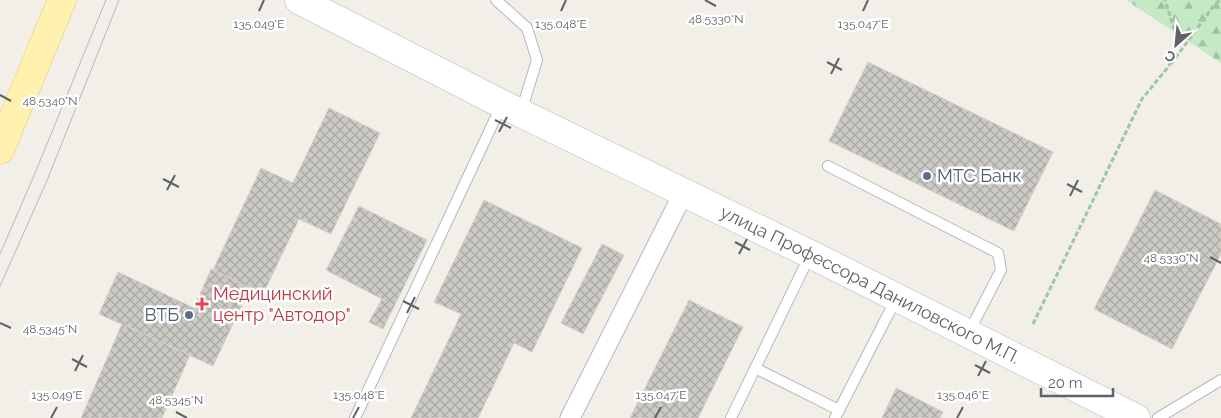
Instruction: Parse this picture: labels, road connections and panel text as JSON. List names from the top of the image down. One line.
{"streets":{"main road":["улица Профессора Даниловского М.П."]},"places":{"other":["МТС Банк","ВТБ"],"health":["Медицинский центр \"Автодор\""]},"scale_bar":"20 m","north":"bottom left","coordinates":["48.5330°N","135.049°E","135.048°E","135.047°E","48.5340°N","48.5345°N","135.046°E"]}
